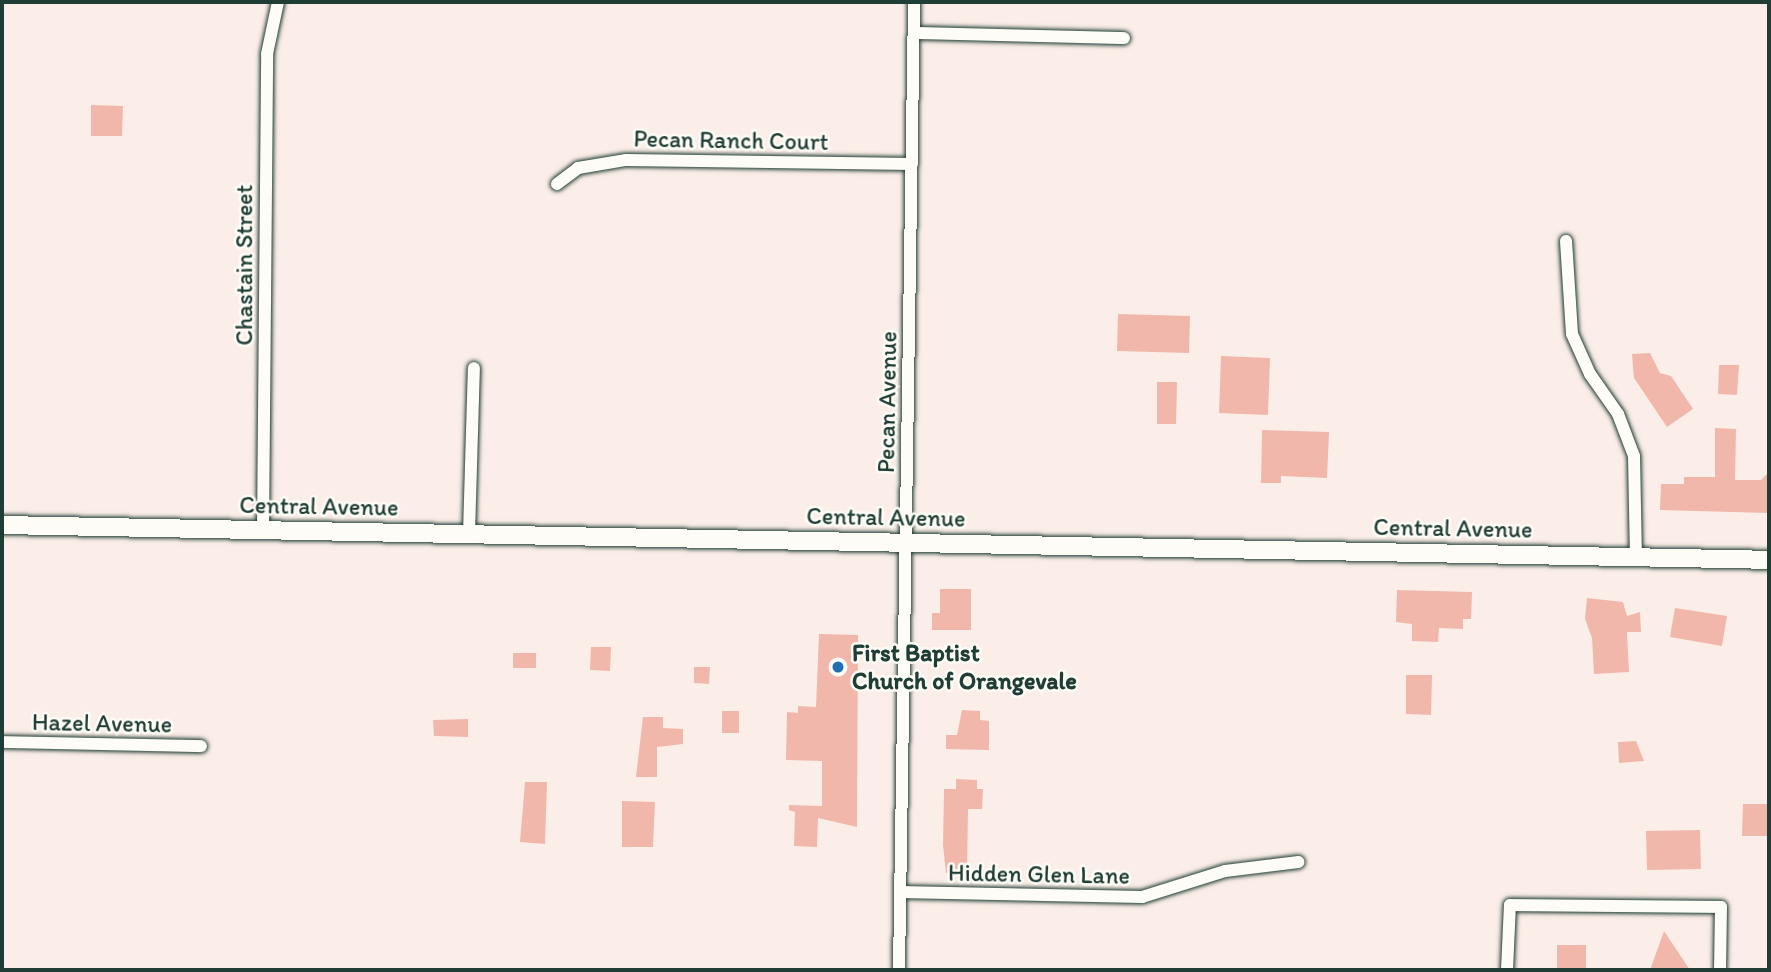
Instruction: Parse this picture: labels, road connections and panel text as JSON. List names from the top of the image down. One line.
{"streets":{"street":["Pecan Ranch Court","Chastain Street","Pecan Avenue","Central Avenue","Hazel Avenue","Hidden Glen Lane"]},"crossings":[["Pecan Ranch Court","Pecan Avenue"],["Chastain Street","Central Avenue"],["Pecan Avenue","Central Avenue"],["Pecan Avenue","Hidden Glen Lane"]],"places":["First Baptist Church of Orangevale"]}
